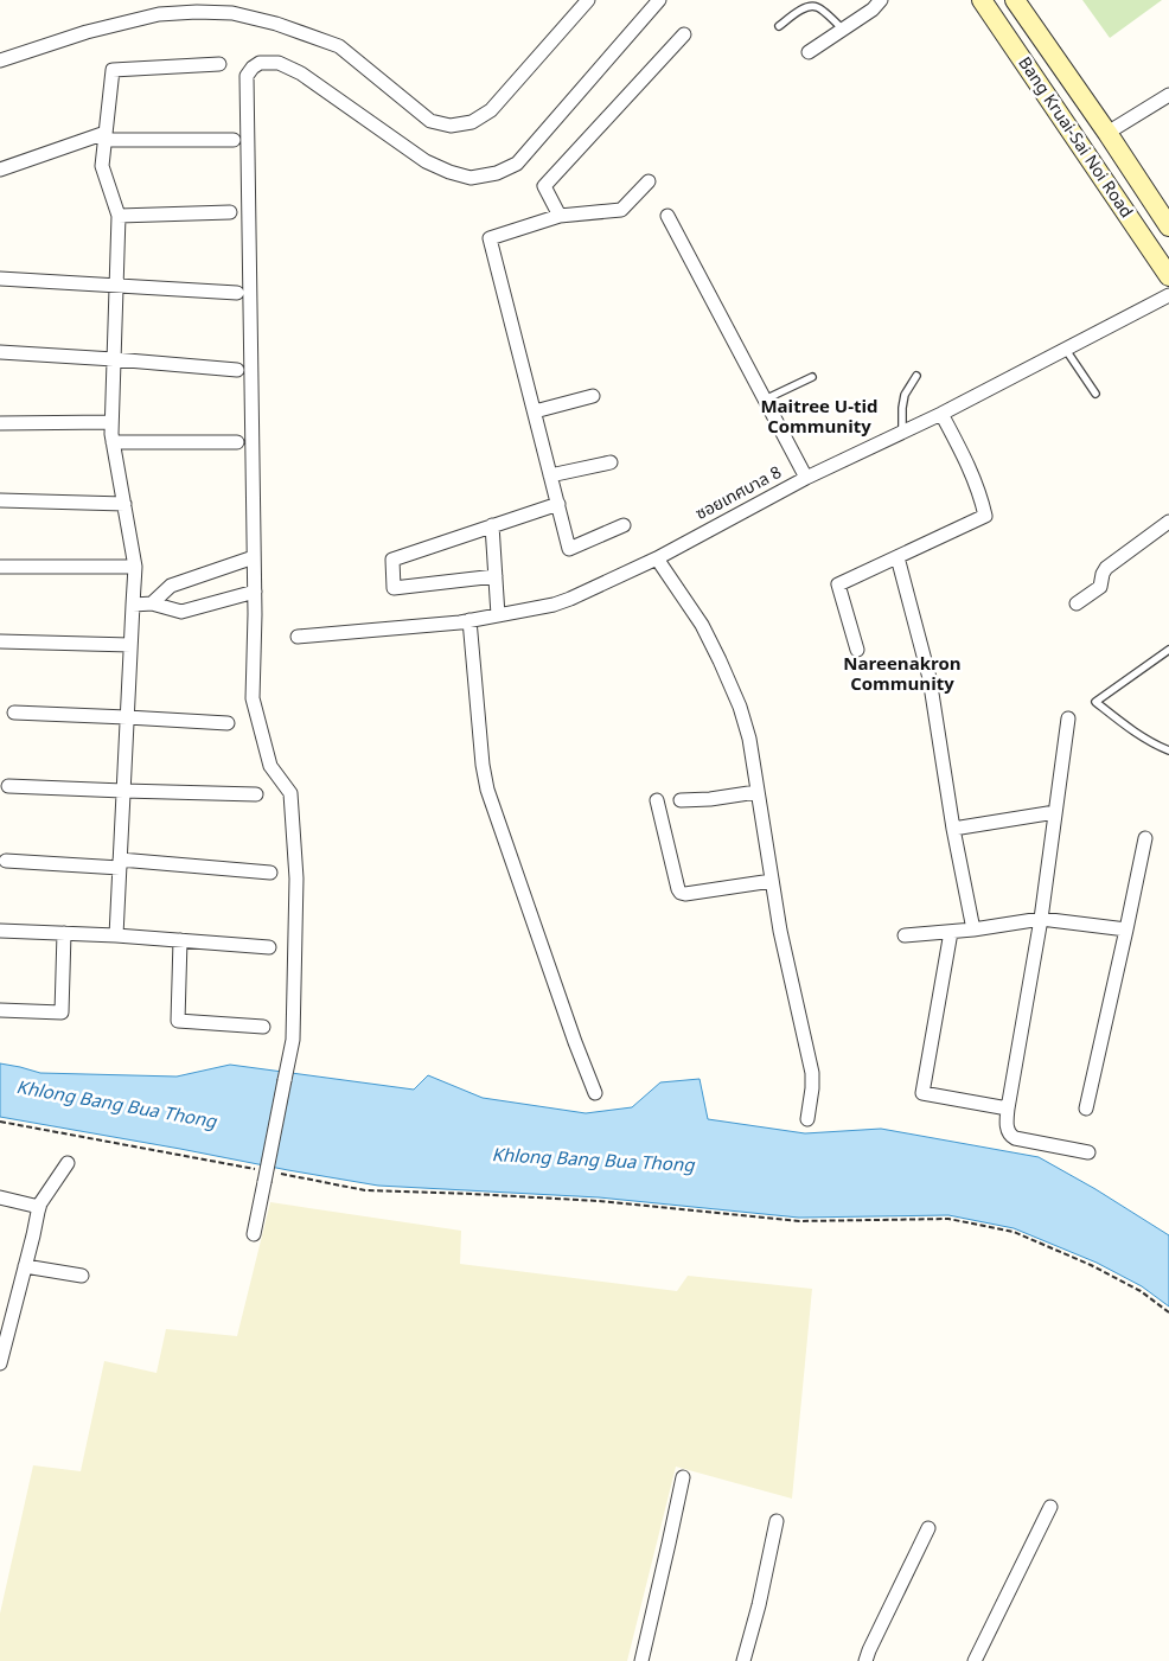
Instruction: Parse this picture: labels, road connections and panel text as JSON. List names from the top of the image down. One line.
{"streets":{"main road":["Bang Kruai-Sai Noi Road"],"street":["ซอยเทศบาล 8"]},"districts":["Maitree U-tid Community","Nareenakron Community"],"water":["Khlong Bang Bua Thong"]}
